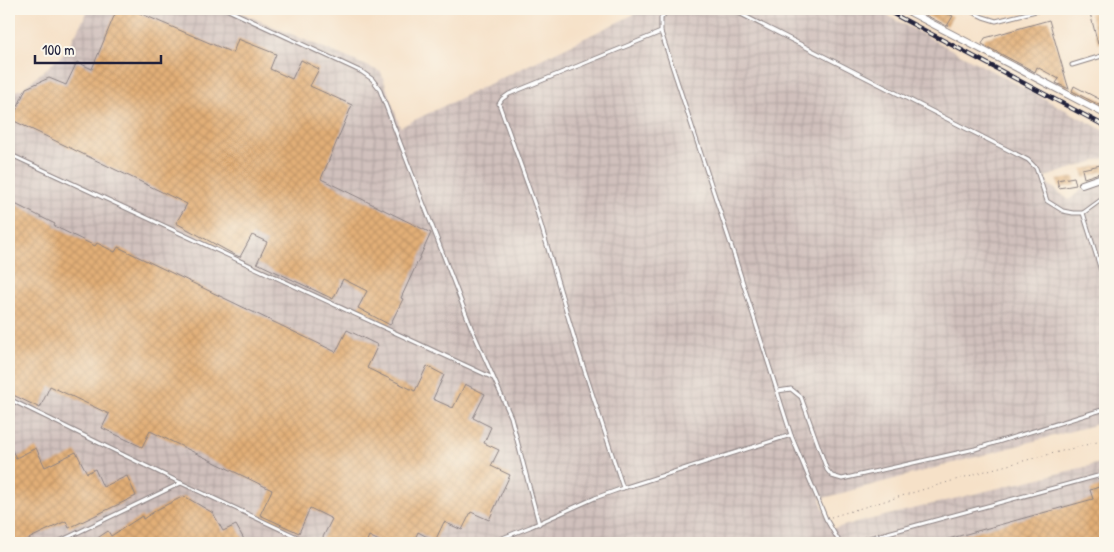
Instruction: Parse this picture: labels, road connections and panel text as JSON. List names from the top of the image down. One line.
{"scale_bar":"100 m"}
